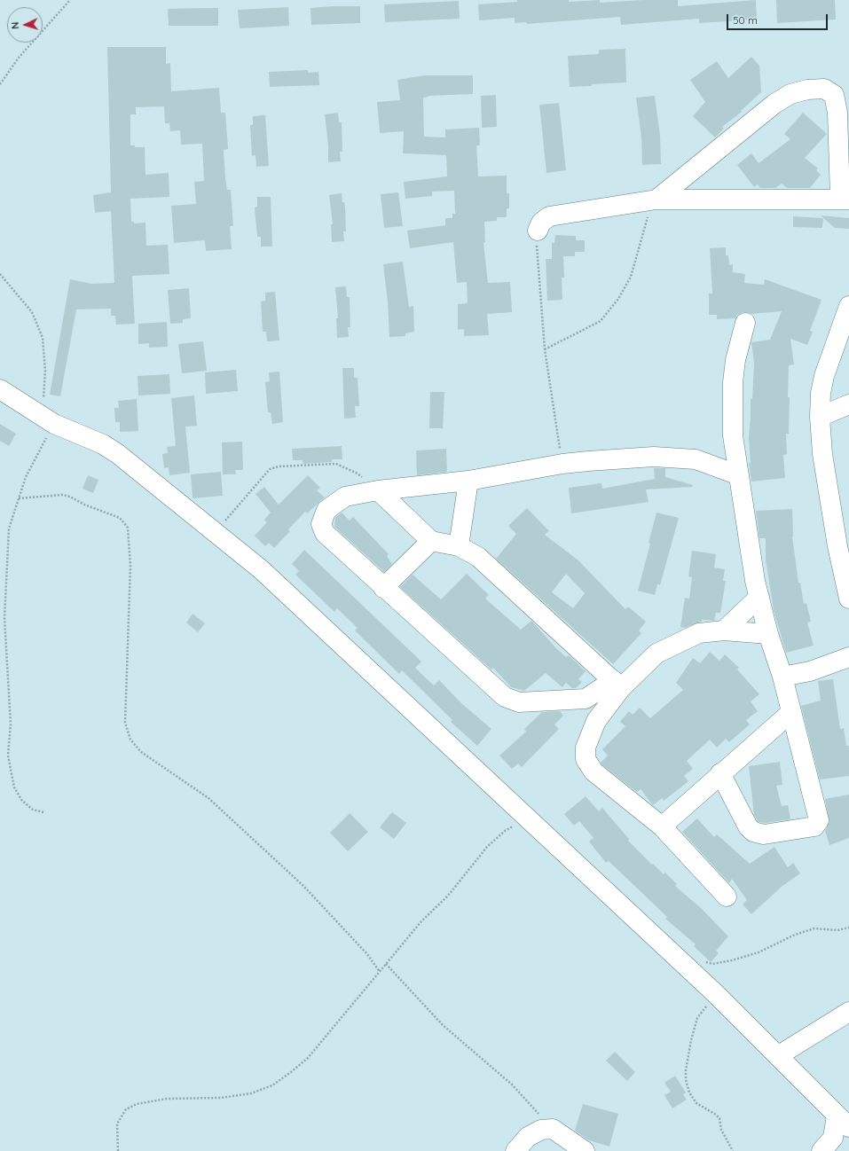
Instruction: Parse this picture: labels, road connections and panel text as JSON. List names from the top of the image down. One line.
{"scale_bar":"50 m","north":"left"}
